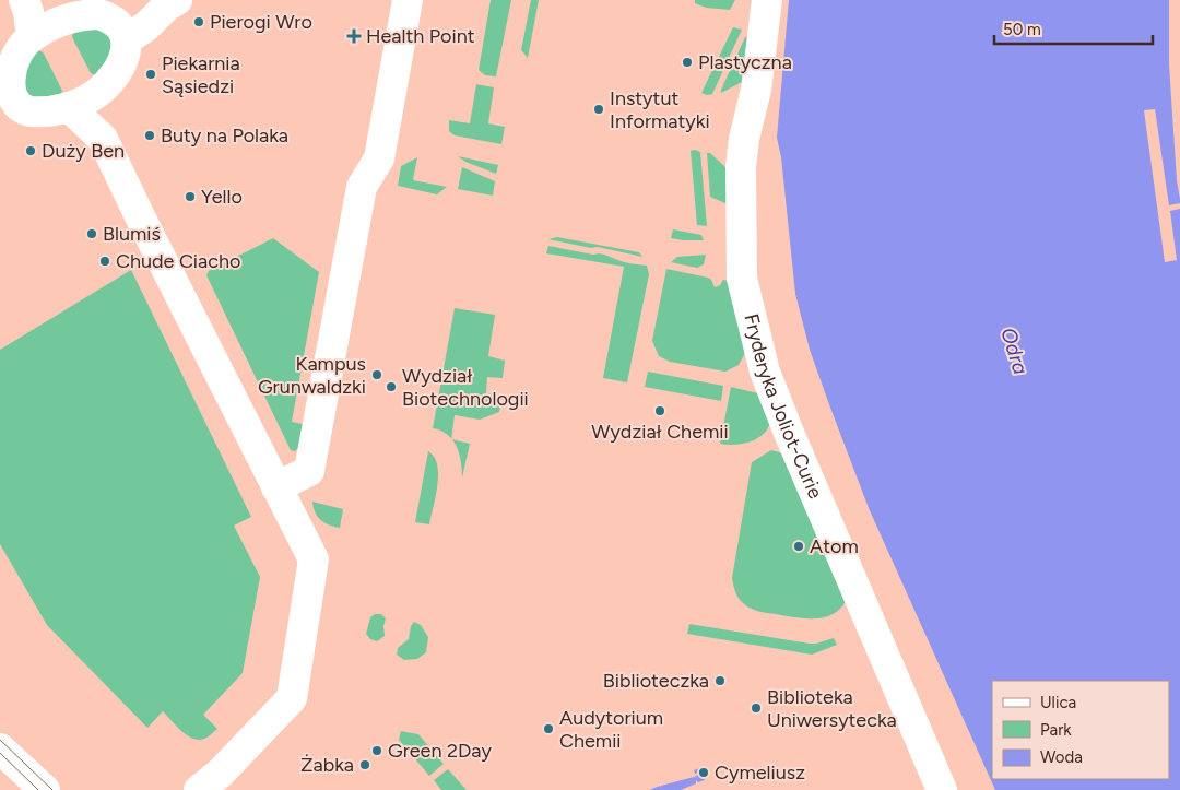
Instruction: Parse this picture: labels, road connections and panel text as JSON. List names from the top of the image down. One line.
{"streets":{"street":["Fryderyka Joliot-Curie"]},"water":["Odra"],"places":{"other":["Pierogi Wro","Plastyczna","Piekarnia Sąsiedzi","Instytut Informatyki","Buty na Polaka","Duży Ben","Yello","Blumiś","Chude Ciacho","Kampus Grunwaldzki","Wydział Biotechnologii","Wydział Chemii","Atom","Biblioteczka","Biblioteka Uniwersytecka","Audytorium Chemii","Green 2Day","Żabka","Cymeliusz"],"health":["Health Point"]},"legend":["Ulica","Park","Woda"],"scale_bar":"50 m"}
